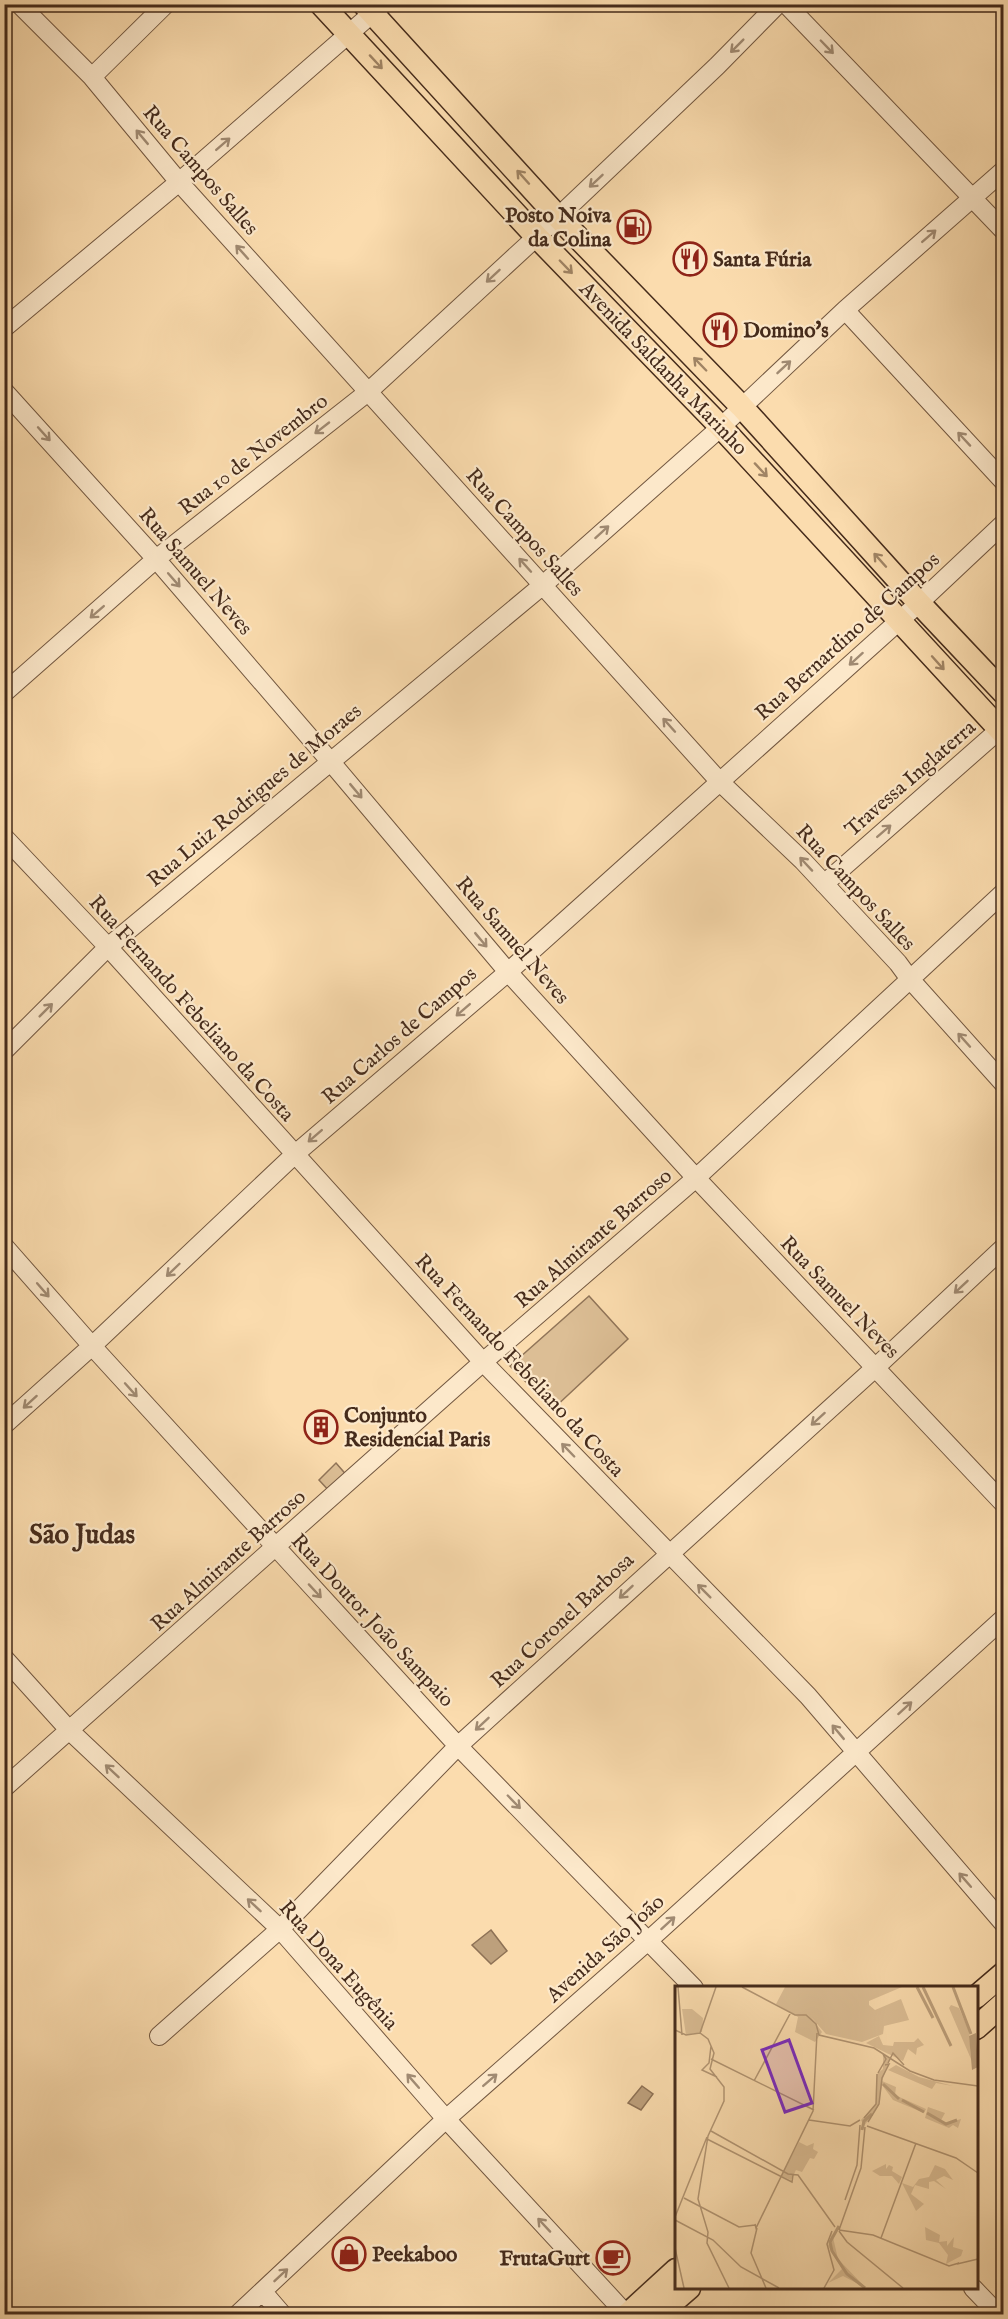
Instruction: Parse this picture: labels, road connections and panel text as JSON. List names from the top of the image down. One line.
{"streets":{"main road":["Avenida Saldanha Marinho"],"street":["Rua Campos Salles","Rua 10 de Novembro","Rua Samuel Neves","Rua Bernardino de Campos","Travessa Inglaterra","Rua Luiz Rodrigues de Moraes","Rua Fernando Febeliano da Costa","Rua Carlos de Campos","Rua Almirante Barroso","Rua Doutor João Sampaio","Rua Coronel Barbosa","Avenida São João","Rua Dona Eugênia"]},"crossings":[["Rua Campos Salles","Rua 10 de Novembro"],["Rua Campos Salles","Rua Bernardino de Campos"],["Rua Campos Salles","Travessa Inglaterra"],["Rua Campos Salles","Rua Luiz Rodrigues de Moraes"],["Rua Campos Salles","Rua Carlos de Campos"],["Rua Campos Salles","Rua Almirante Barroso"],["Avenida Saldanha Marinho","Rua 10 de Novembro"],["Avenida Saldanha Marinho","Rua Bernardino de Campos"],["Avenida Saldanha Marinho","Travessa Inglaterra"],["Avenida Saldanha Marinho","Rua Luiz Rodrigues de Moraes"],["Rua 10 de Novembro","Rua Samuel Neves"],["Rua Samuel Neves","Rua Luiz Rodrigues de Moraes"],["Rua Samuel Neves","Rua Carlos de Campos"],["Rua Samuel Neves","Rua Almirante Barroso"],["Rua Samuel Neves","Rua Coronel Barbosa"],["Rua Bernardino de Campos","Rua Carlos de Campos"],["Rua Luiz Rodrigues de Moraes","Rua Fernando Febeliano da Costa"],["Rua Fernando Febeliano da Costa","Rua Carlos de Campos"],["Rua Fernando Febeliano da Costa","Rua Almirante Barroso"],["Rua Fernando Febeliano da Costa","Rua Coronel Barbosa"],["Rua Fernando Febeliano da Costa","Avenida São João"],["Rua Carlos de Campos","Rua Doutor João Sampaio"],["Rua Almirante Barroso","Rua Doutor João Sampaio"],["Rua Almirante Barroso","Rua Dona Eugênia"],["Rua Doutor João Sampaio","Rua Coronel Barbosa"],["Rua Doutor João Sampaio","Avenida São João"],["Rua Coronel Barbosa","Rua Dona Eugênia"],["Avenida São João","Rua Dona Eugênia"]],"one_way":["Rua Campos Salles","Rua 10 de Novembro","Rua Samuel Neves","Rua Bernardino de Campos","Travessa Inglaterra","Rua Luiz Rodrigues de Moraes","Rua Fernando Febeliano da Costa","Rua Carlos de Campos","Rua Doutor João Sampaio","Rua Coronel Barbosa","Avenida São João","Rua Dona Eugênia"],"districts":["São Judas"],"places":{"fuel station":["Posto Noiva da Colina"],"restaurant":["Santa Fúria","Domino's"],"building":["Conjunto Residencial Paris"],"shop":["Peekaboo"],"cafe":["FrutaGurt"]}}
